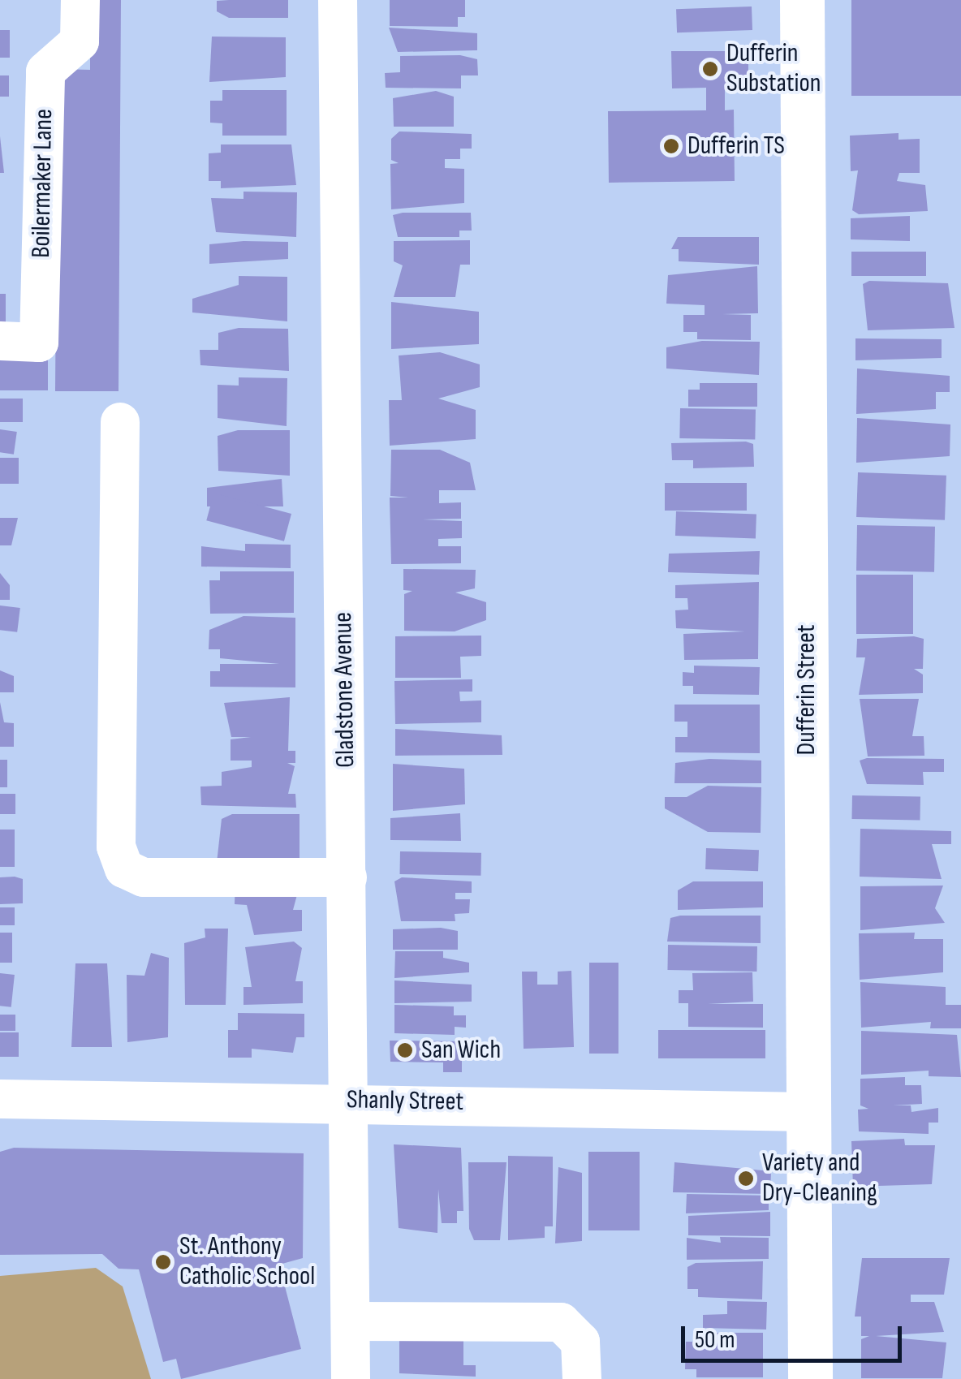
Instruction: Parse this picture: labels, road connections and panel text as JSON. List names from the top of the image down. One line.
{"streets":{"main road":["Dufferin Street"],"street":["Boilermaker Lane","Gladstone Avenue","Shanly Street"]},"crossings":[["Gladstone Avenue","Shanly Street"],["Dufferin Street","Shanly Street"]],"places":["Dufferin Substation","Dufferin TS","San Wich","Variety and Dry-Cleaning","St. Anthony Catholic School"],"scale_bar":"50 m"}
